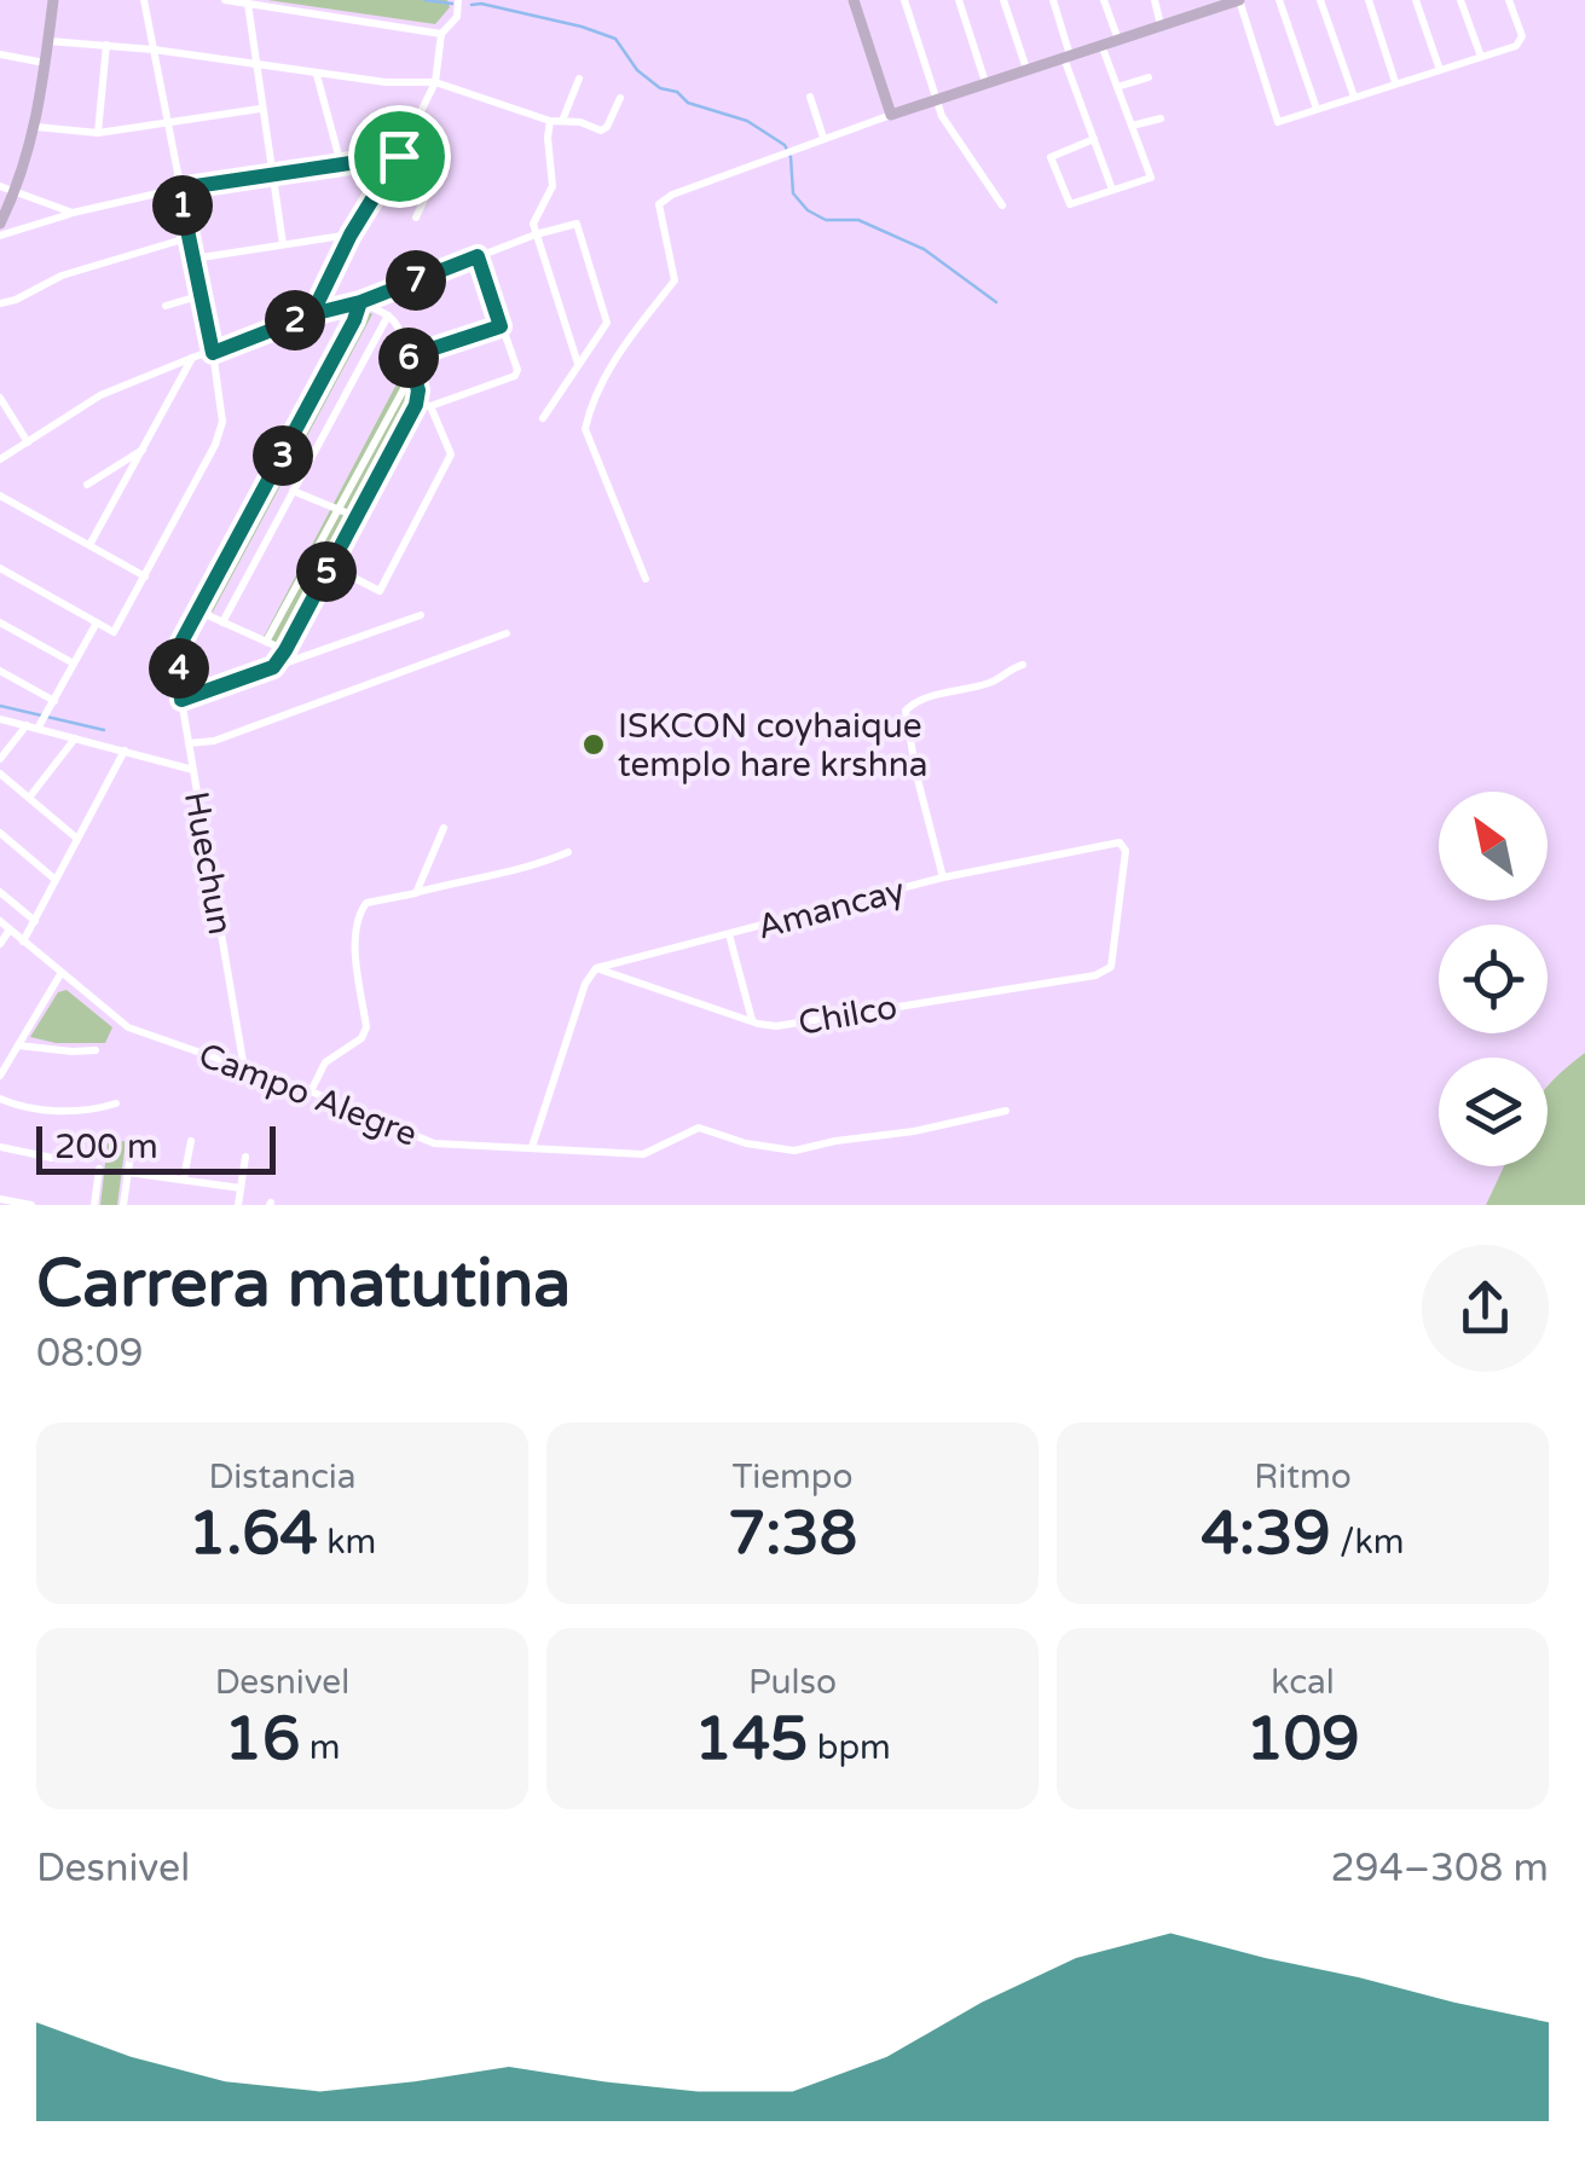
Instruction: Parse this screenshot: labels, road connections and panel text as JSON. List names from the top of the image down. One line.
{"streets":{"street":["Huechun","Amancay","Chilco","Campo Alegre"]},"crossings":[["Huechun","Campo Alegre"],["Amancay","Chilco"]],"places":["ISKCON coyhaique templo hare krshna"],"scale_bar":"200 m","north":"top left","page":{"pins":["1","7","2","6","3","5","4"],"scale":"200 m","heading":["Carrera matutina","08:09"],"stats":[["Distancia","1.64 km"],["Tiempo","7:38"],["Ritmo","4:39 /km"],["Desnivel","16 m"],["Pulso","145 bpm"],["kcal","109"]],"chart":["Desnivel","294–308 m"]}}
